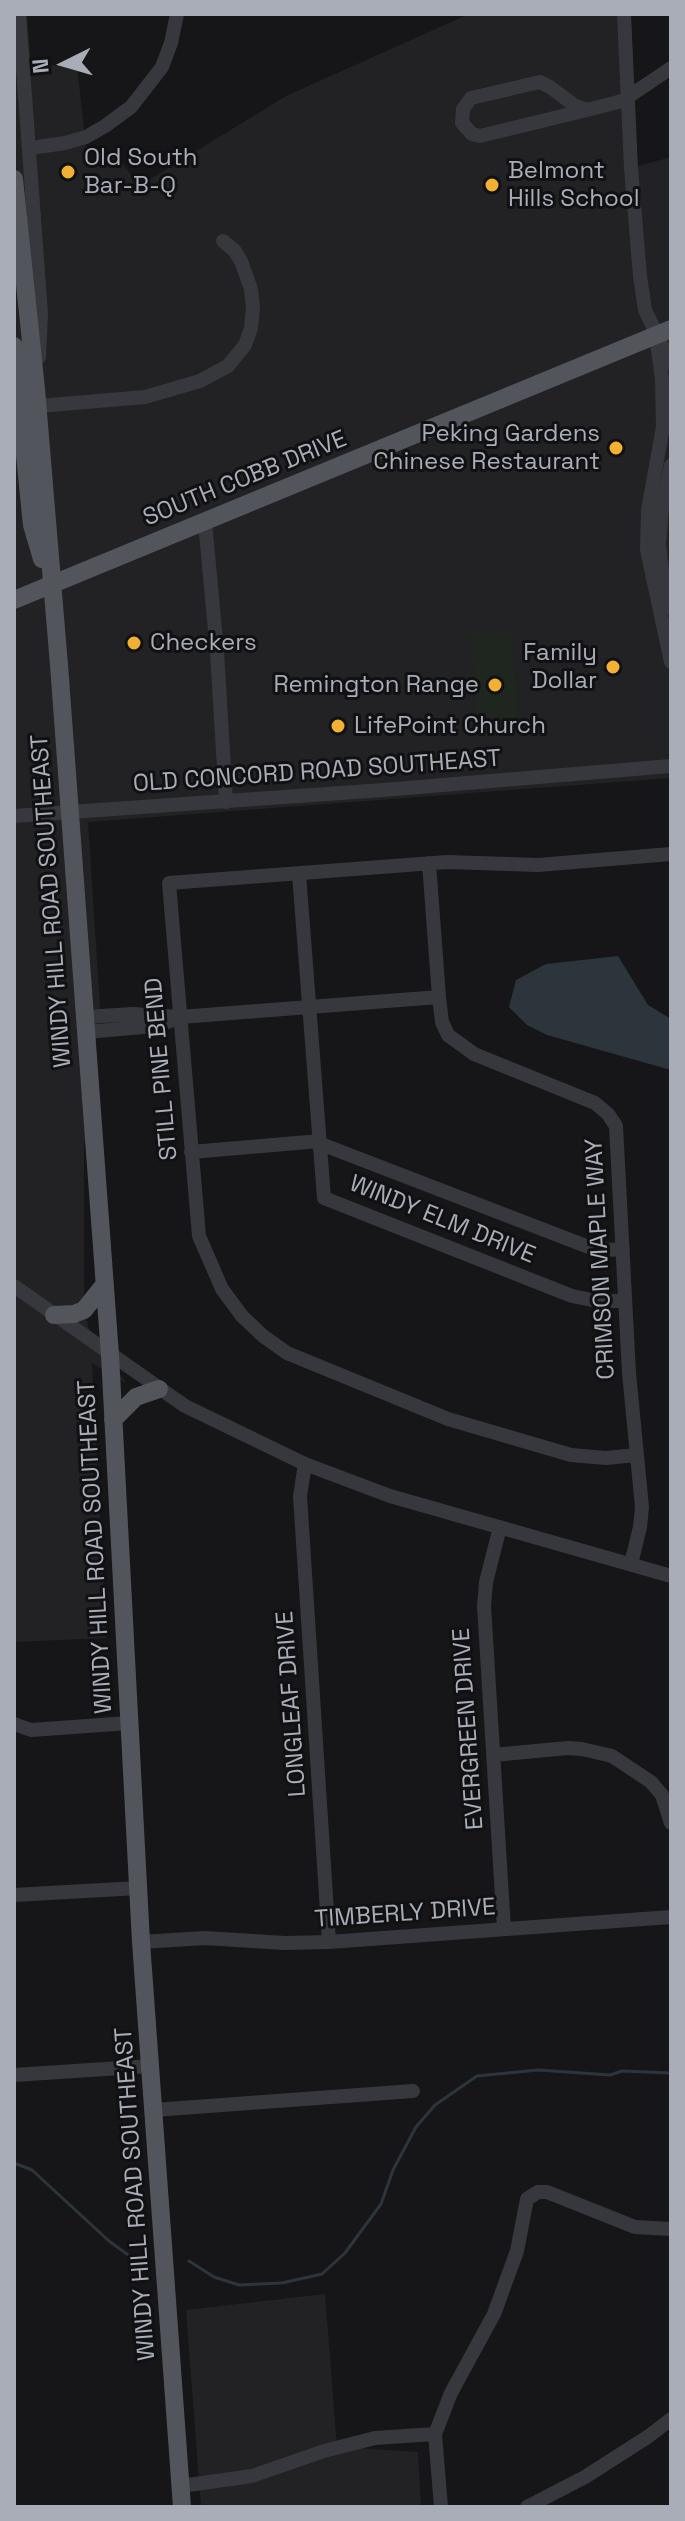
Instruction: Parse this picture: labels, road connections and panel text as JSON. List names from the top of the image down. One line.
{"streets":{"main road":["SOUTH COBB DRIVE","WINDY HILL ROAD SOUTHEAST"],"street":["OLD CONCORD ROAD SOUTHEAST","STILL PINE BEND","WINDY ELM DRIVE","CRIMSON MAPLE WAY","LONGLEAF DRIVE","EVERGREEN DRIVE","TIMBERLY DRIVE"]},"crossings":[["SOUTH COBB DRIVE","WINDY HILL ROAD SOUTHEAST"],["OLD CONCORD ROAD SOUTHEAST","WINDY HILL ROAD SOUTHEAST"],["WINDY HILL ROAD SOUTHEAST","TIMBERLY DRIVE"],["STILL PINE BEND","WINDY ELM DRIVE"],["STILL PINE BEND","CRIMSON MAPLE WAY"],["WINDY ELM DRIVE","CRIMSON MAPLE WAY"],["LONGLEAF DRIVE","TIMBERLY DRIVE"],["EVERGREEN DRIVE","TIMBERLY DRIVE"]],"places":["Old South Bar-B-Q","Belmont Hills School","Peking Gardens Chinese Restaurant","Checkers","Family Dollar","Remington Range","LifePoint Church"],"north":"left"}
